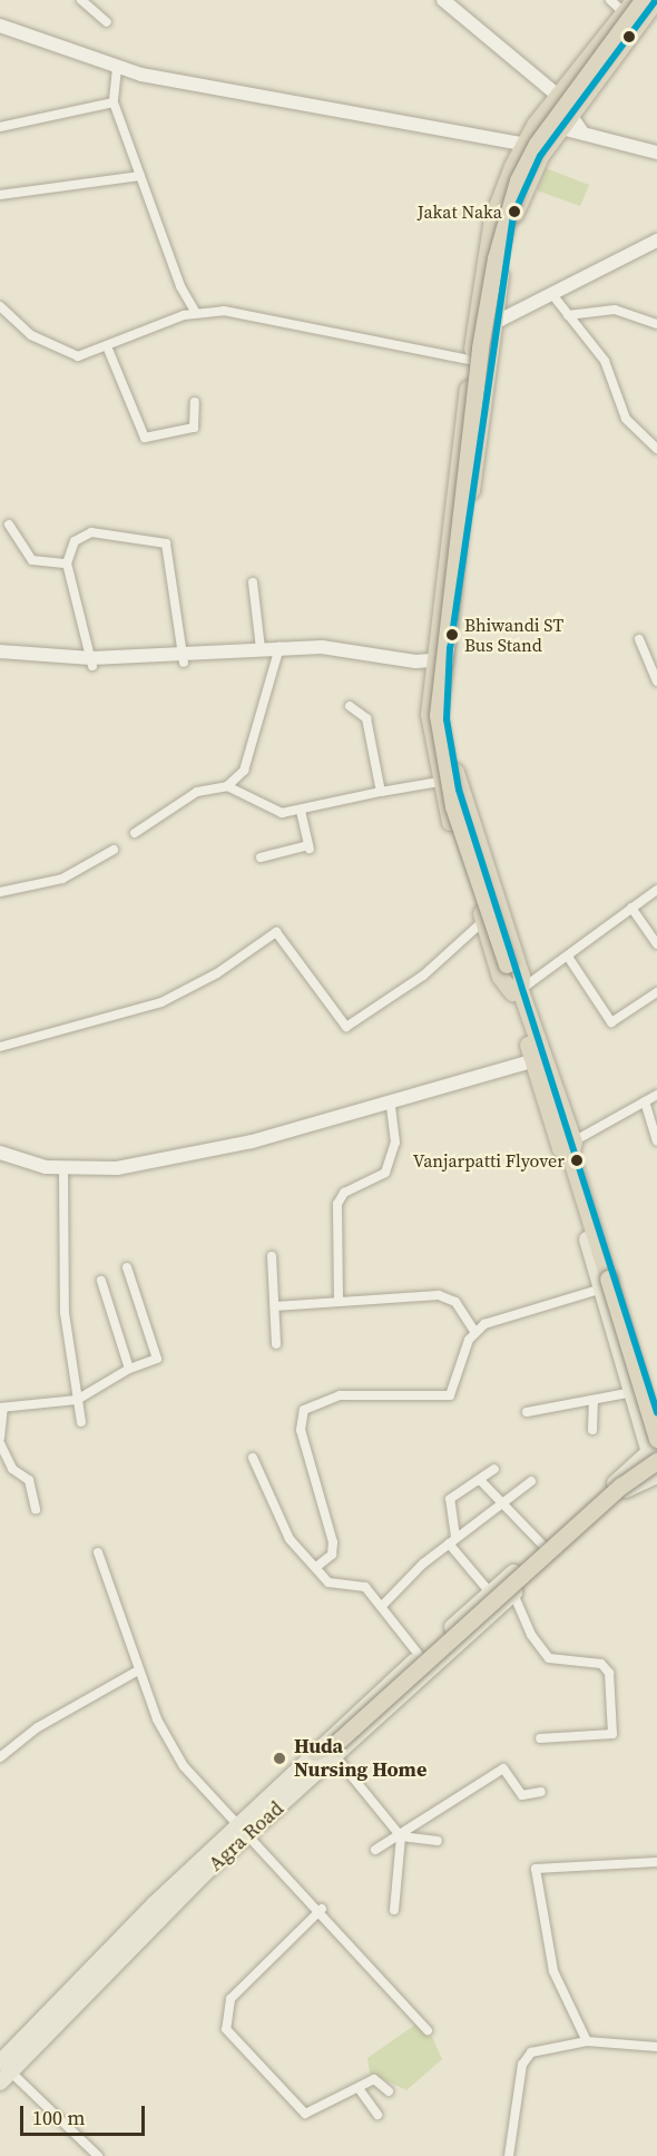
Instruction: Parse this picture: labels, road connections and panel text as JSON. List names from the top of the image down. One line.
{"streets":{"main road":["Agra Road"]},"places":["Jakat Naka","Bhiwandi ST Bus Stand","Vanjarpatti Flyover","Huda Nursing Home"],"scale_bar":"100 m"}
